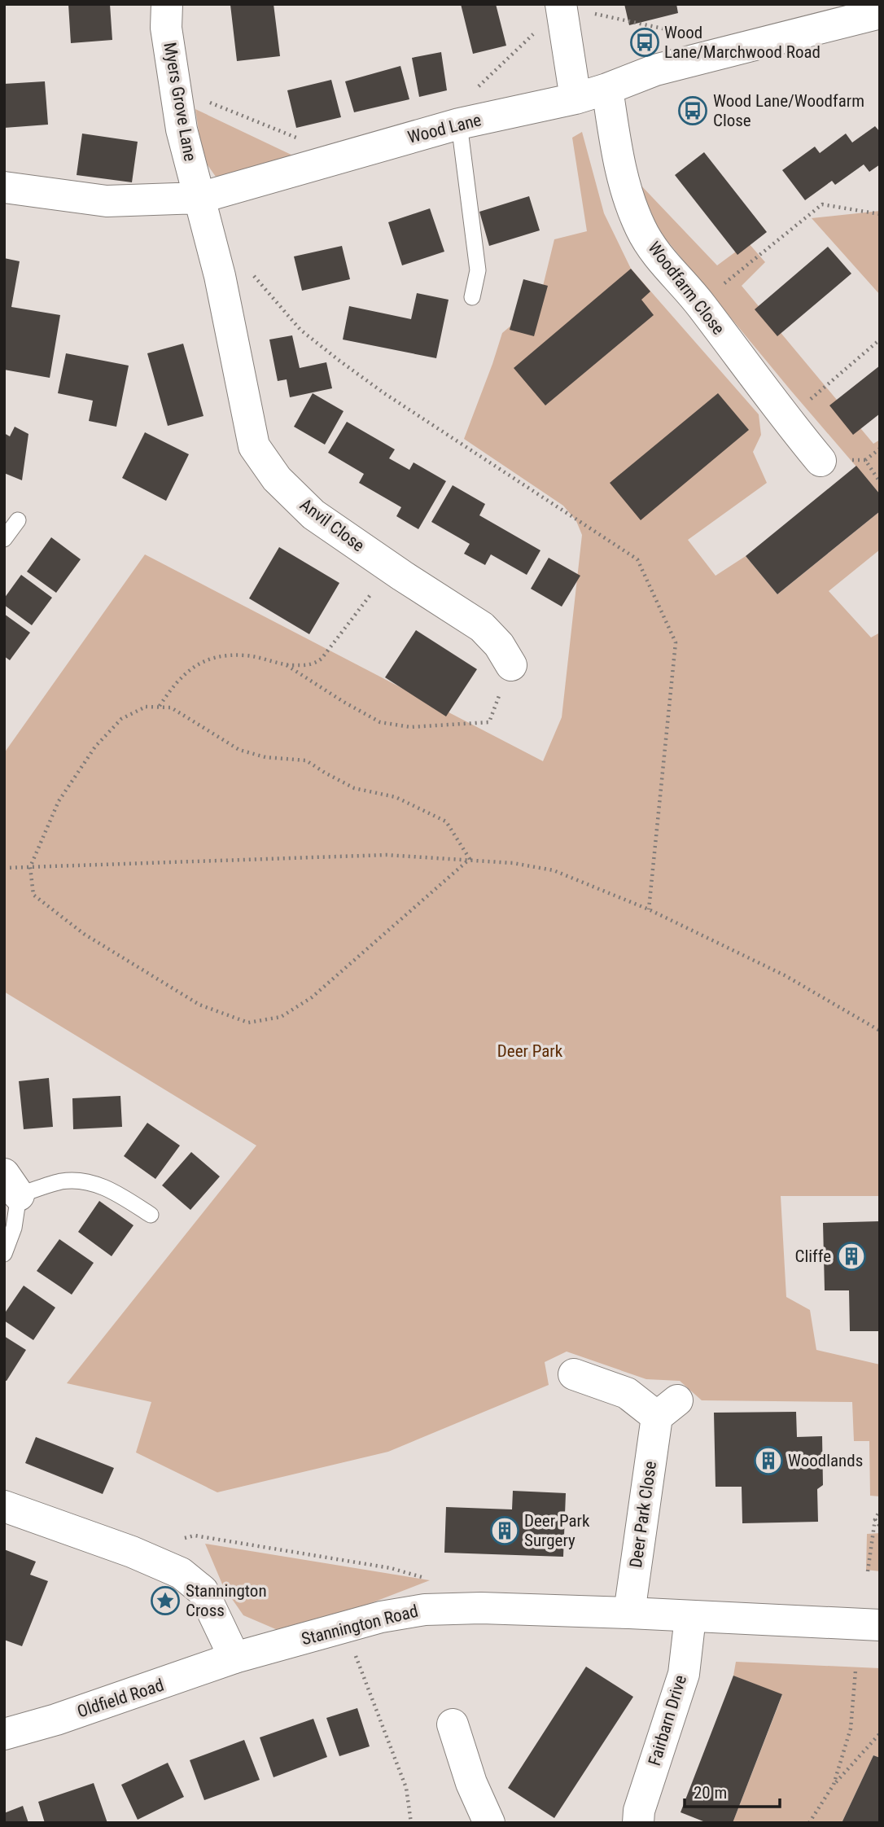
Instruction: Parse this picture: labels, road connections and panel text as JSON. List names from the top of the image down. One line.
{"streets":{"street":["Myers Grove Lane","Wood Lane","Woodfarm Close","Anvil Close","Deer Park Close","Stannington Road","Oldfield Road","Fairbarn Drive"]},"crossings":[["Myers Grove Lane","Wood Lane"],["Myers Grove Lane","Anvil Close"],["Wood Lane","Woodfarm Close"],["Wood Lane","Anvil Close"],["Deer Park Close","Stannington Road"],["Stannington Road","Oldfield Road"],["Stannington Road","Fairbarn Drive"]],"parks":["Deer Park"],"places":{"bus stop":["Wood Lane/Marchwood Road","Wood Lane/Woodfarm Close"],"building":["Cliffe","Woodlands","Deer Park Surgery"],"place":["Stannington Cross"]},"scale_bar":"20 m"}
